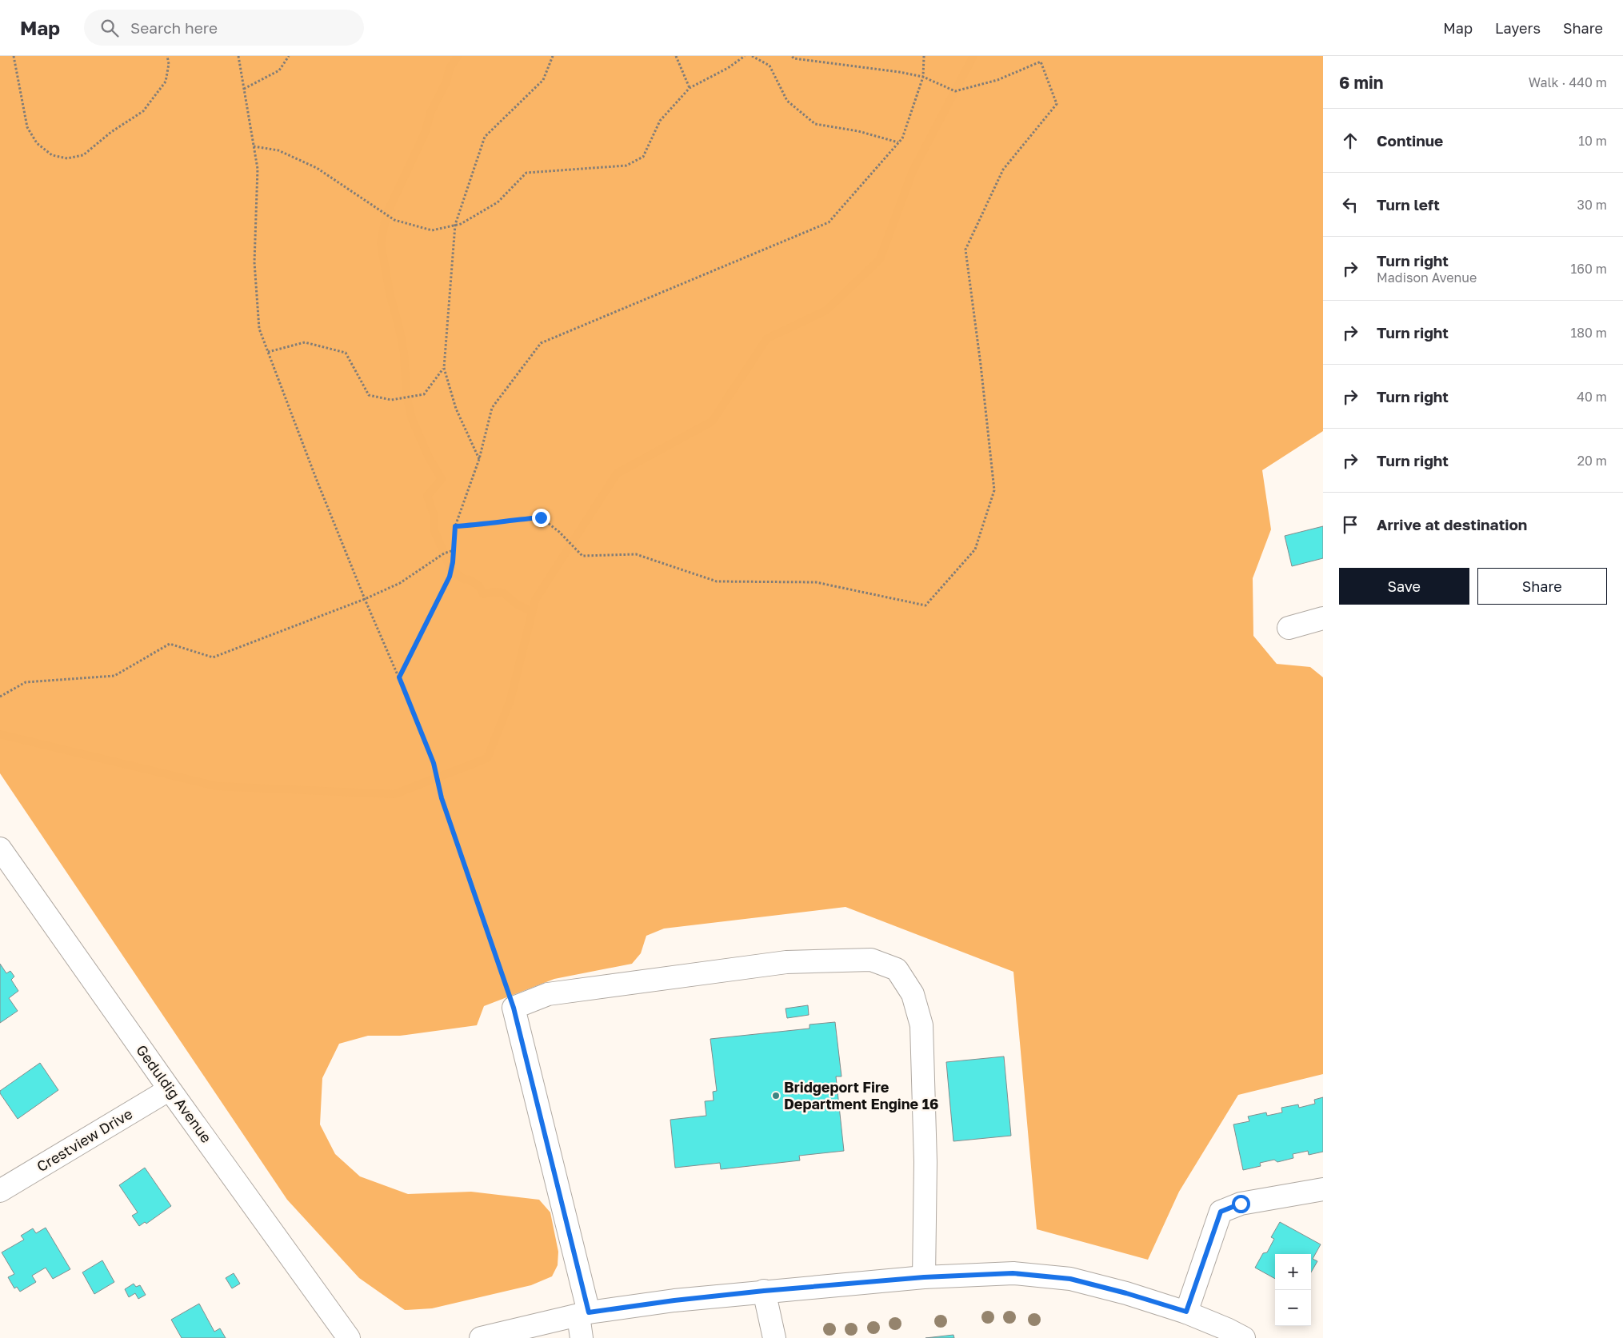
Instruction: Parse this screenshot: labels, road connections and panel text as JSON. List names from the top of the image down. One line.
{"streets":{"street":["Geduldig Avenue","Crestview Drive"]},"crossings":[["Geduldig Avenue","Crestview Drive"]],"places":["Bridgeport Fire Department Engine 16"],"page":{"header":"Map","search":"Search here","nav":["Map","Layers","Share"],"heading":["6 min","Walk · 440 m"],"list":[["Continue","10 m"],["Turn left","30 m"],["Turn right","Madison Avenue","160 m"],["Turn right","180 m"],["Turn right","40 m"],["Turn right","20 m"],"Arrive at destination"],"buttons":["Save","Share"],"map_buttons":["+","−"]}}
